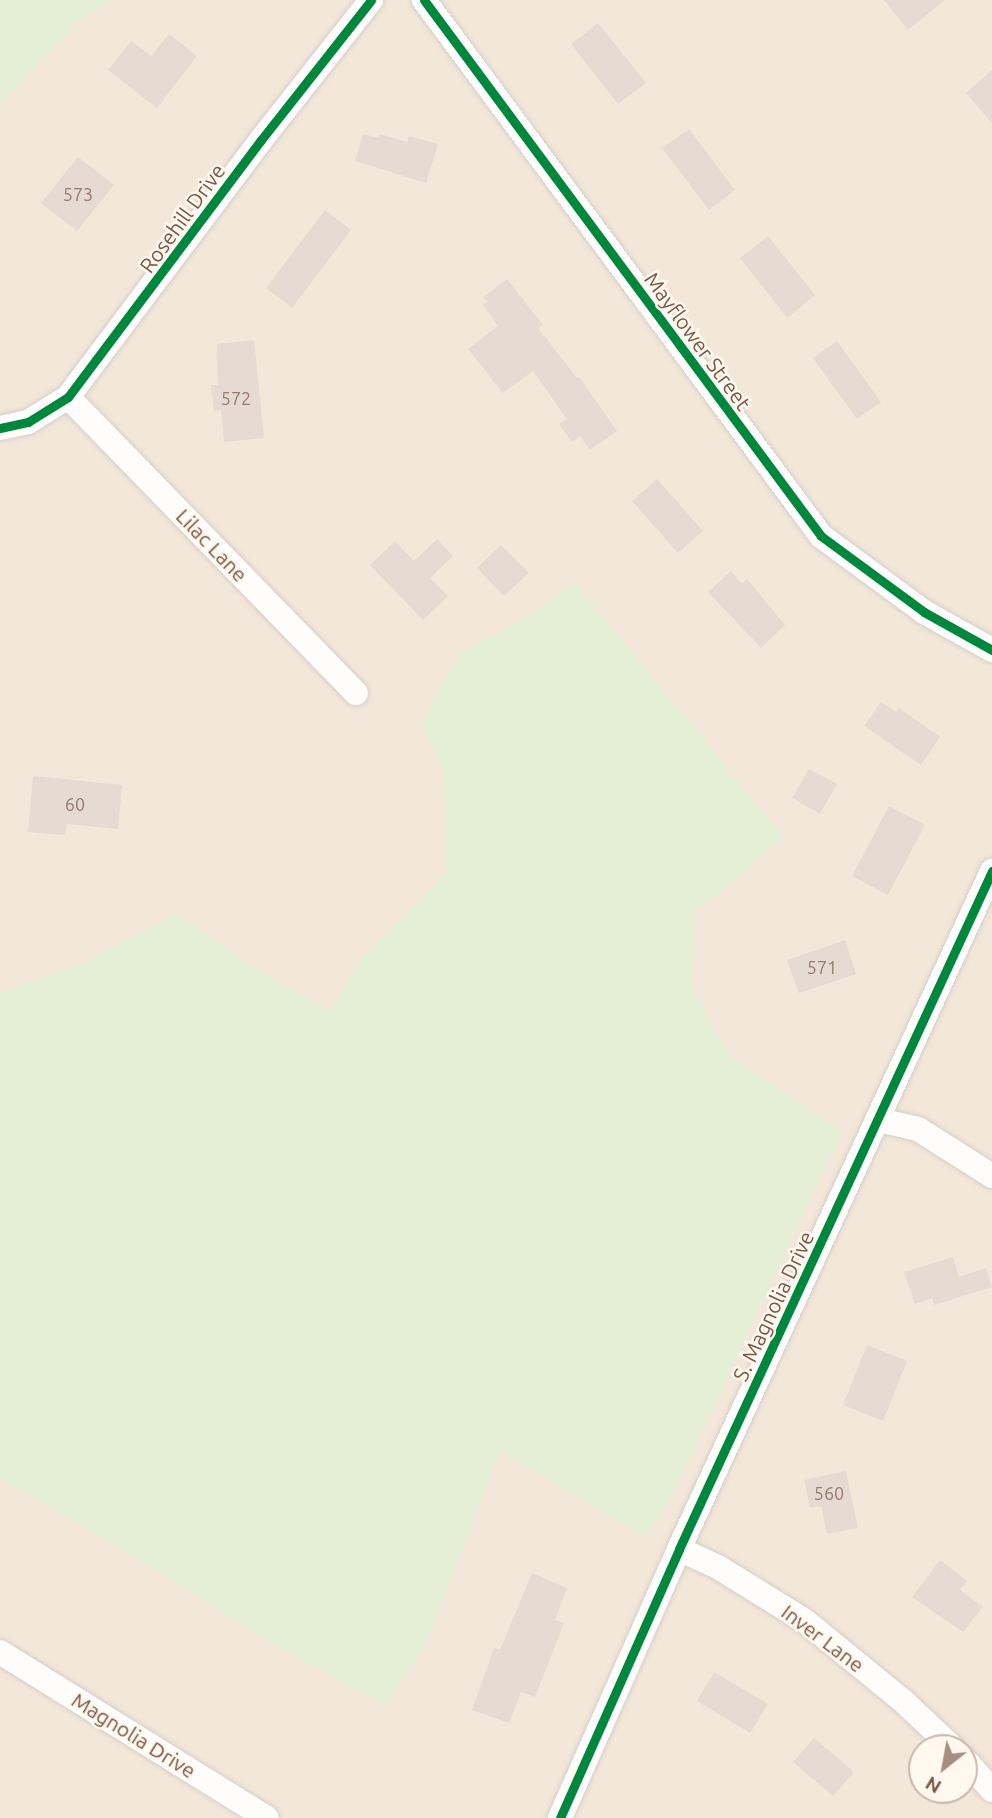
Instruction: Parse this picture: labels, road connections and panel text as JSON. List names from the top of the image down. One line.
{"streets":{"street":["Rosehill Drive","Mayflower Street","Lilac Lane","S. Magnolia Drive","Inver Lane","Magnolia Drive"]},"crossings":[["Rosehill Drive","Lilac Lane"],["S. Magnolia Drive","Inver Lane"]],"house_numbers":["573","572","60","571","560"],"north":"bottom left"}
